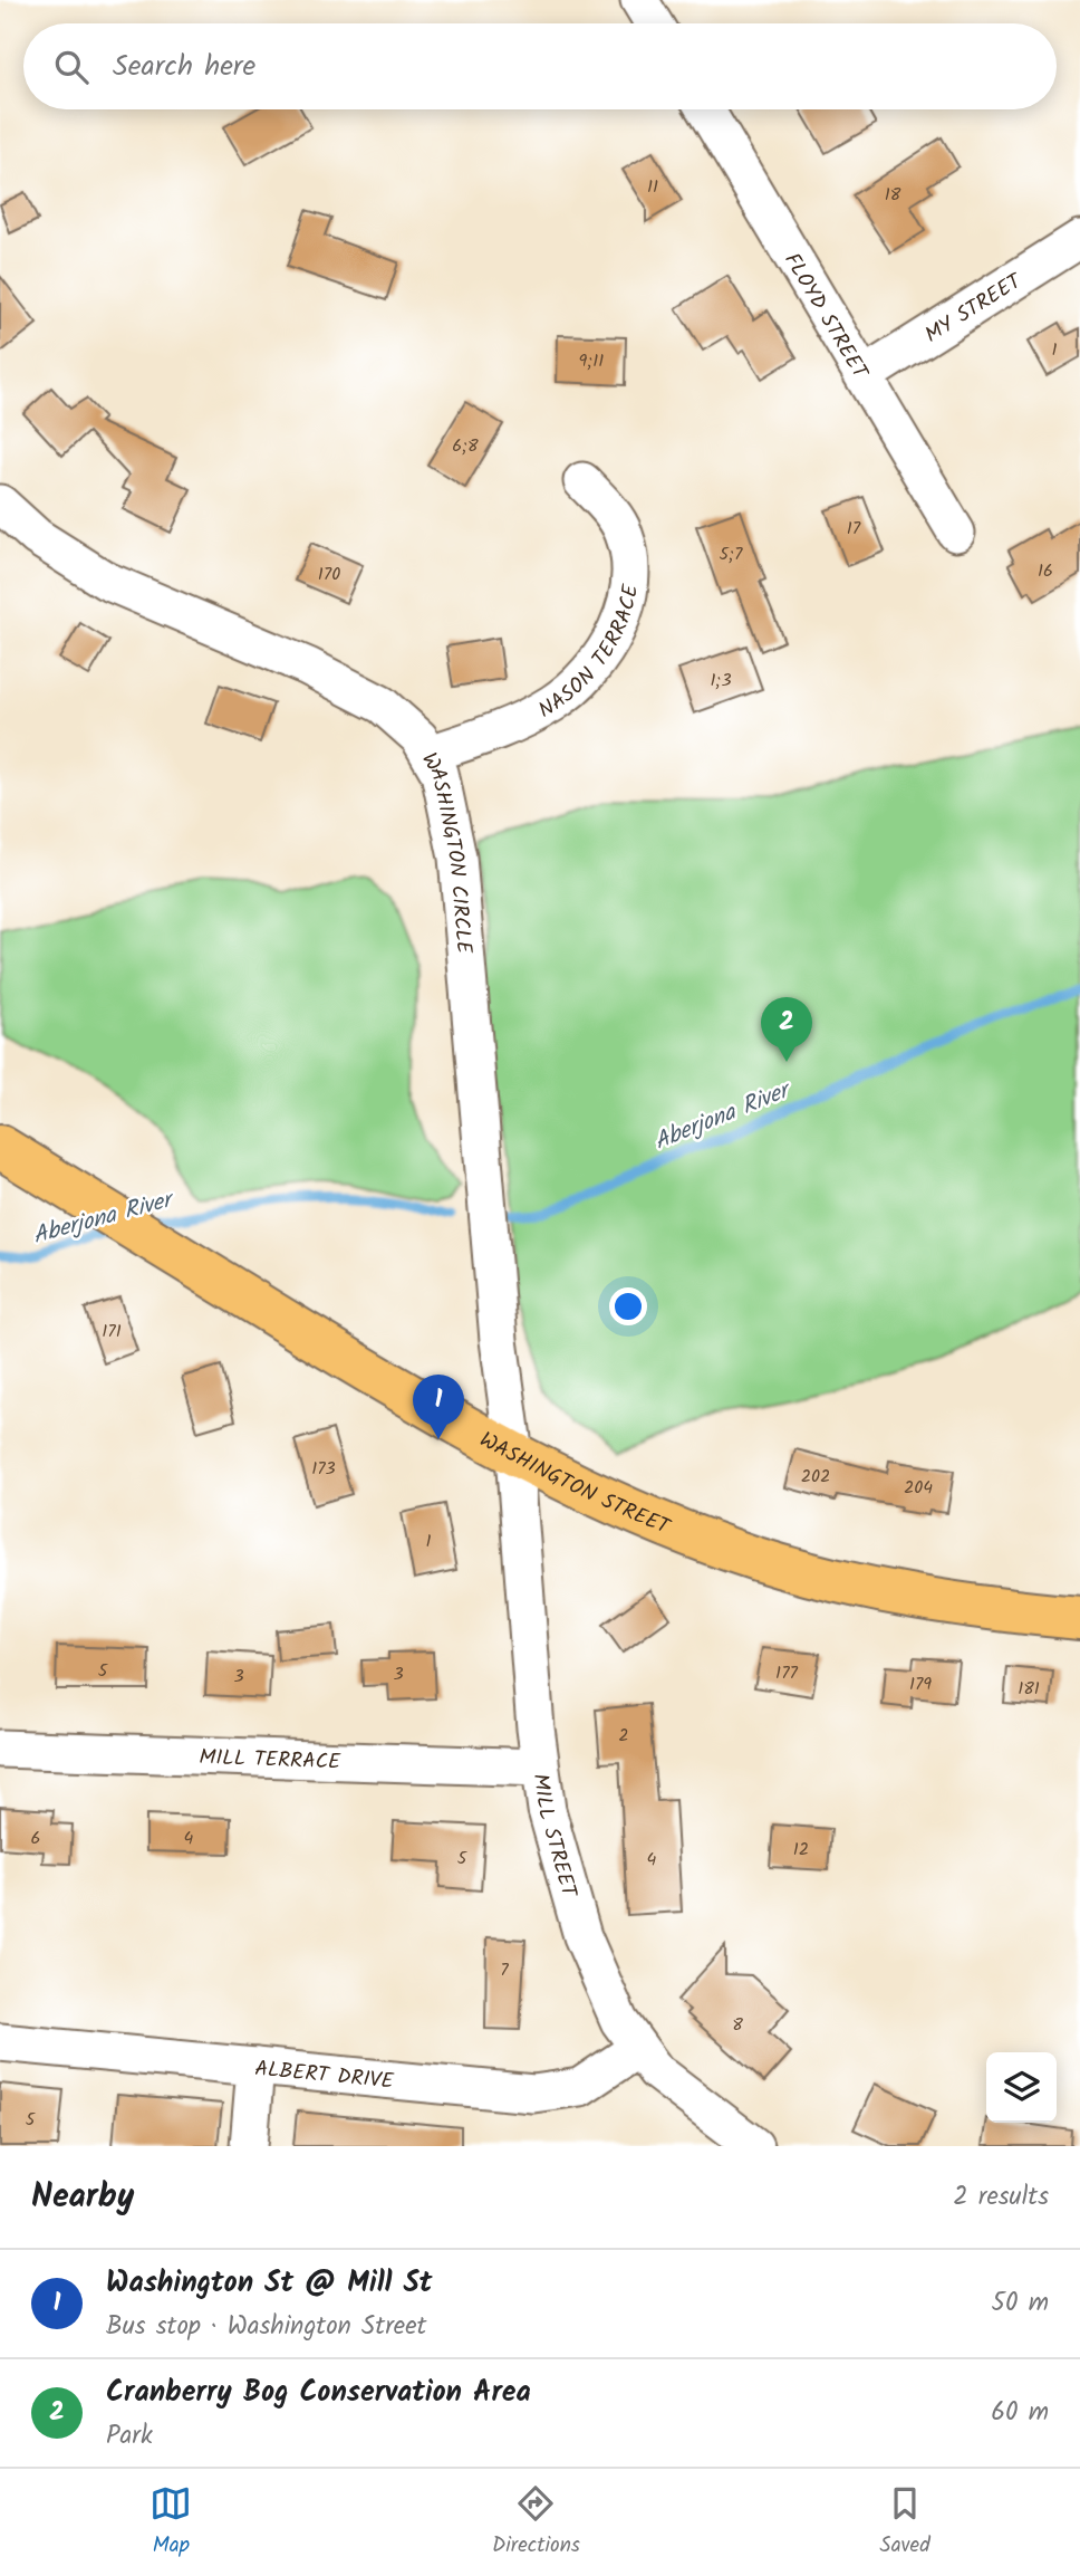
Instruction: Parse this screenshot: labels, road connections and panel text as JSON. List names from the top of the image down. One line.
{"streets":{"main road":["WASHINGTON STREET"],"street":["MY STREET","FLOYD STREET","NASON TERRACE","WASHINGTON CIRCLE","MILL TERRACE","MILL STREET","ALBERT DRIVE"]},"crossings":[["MY STREET","FLOYD STREET"],["NASON TERRACE","WASHINGTON CIRCLE"],["WASHINGTON CIRCLE","WASHINGTON STREET"],["WASHINGTON CIRCLE","MILL STREET"],["WASHINGTON STREET","MILL STREET"],["MILL TERRACE","MILL STREET"],["MILL STREET","ALBERT DRIVE"]],"water":["Aberjona River"],"house_numbers":["11","18","1","9;11","6;8","17","5;7","16","170","1;3","171","173","202","204","1","5","177","3","3","179","181","2","6","4","12","5","4","7","8","5"],"page":{"search":"Search here","pins":["2","1"],"heading":["Nearby","2 results"],"list":[{"mark":"1","name":"Washington St @ Mill St","note":"Bus stop · Washington Street","value":"50 m"},{"mark":"2","name":"Cranberry Bog Conservation Area","note":"Park","value":"60 m"}],"nav":["Map","Directions","Saved"]}}
